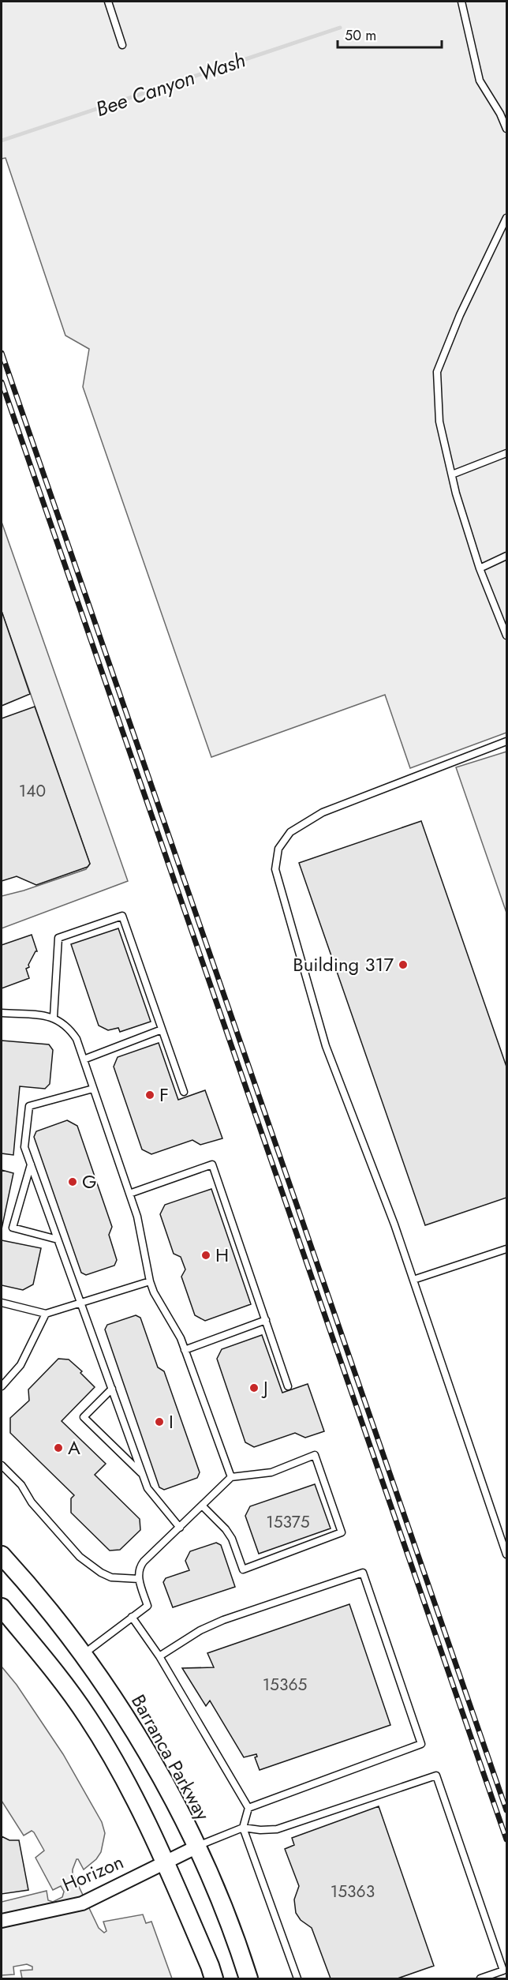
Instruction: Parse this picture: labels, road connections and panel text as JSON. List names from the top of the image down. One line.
{"streets":{"main road":["Barranca Parkway"],"street":["Horizon"]},"crossings":[["Barranca Parkway","Horizon"]],"water":["Bee Canyon Wash"],"places":["Building 317","F","G","H","J","I","A"],"house_numbers":["140","15375","15365","15363"],"scale_bar":"50 m"}
